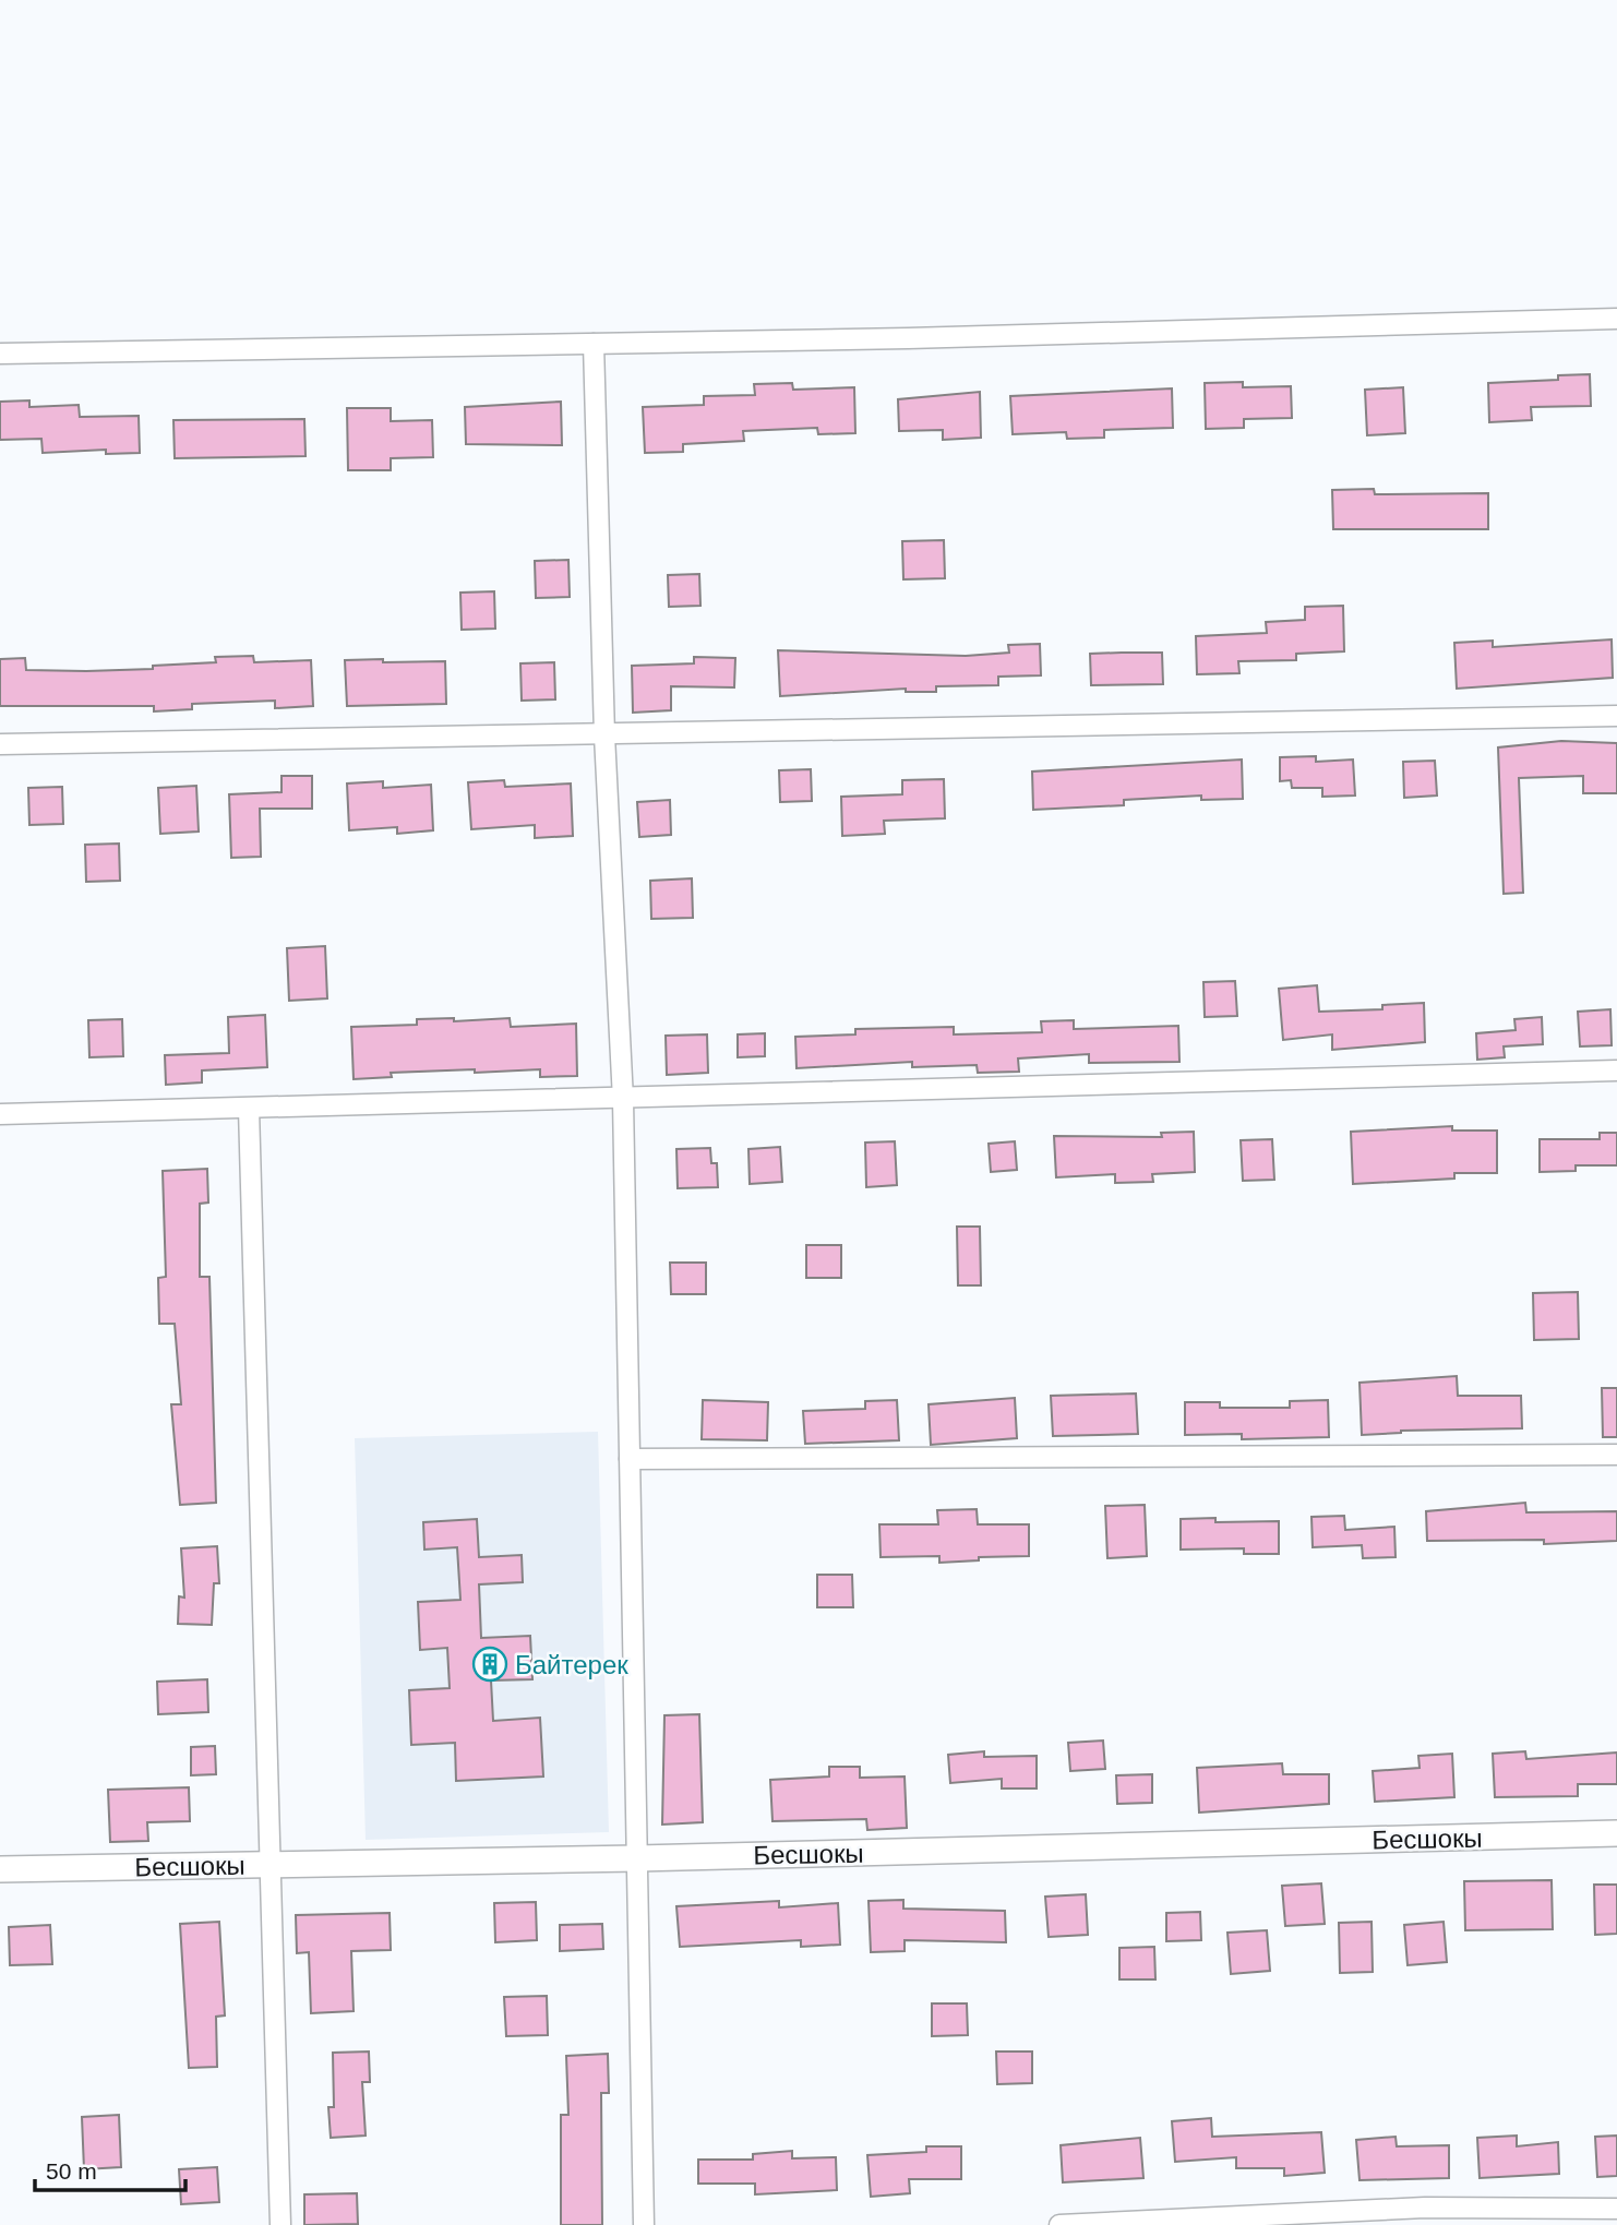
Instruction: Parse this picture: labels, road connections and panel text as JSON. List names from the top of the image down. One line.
{"streets":{"street":["Бесшокы"]},"places":{"building":["Байтерек"]},"scale_bar":"50 m"}
